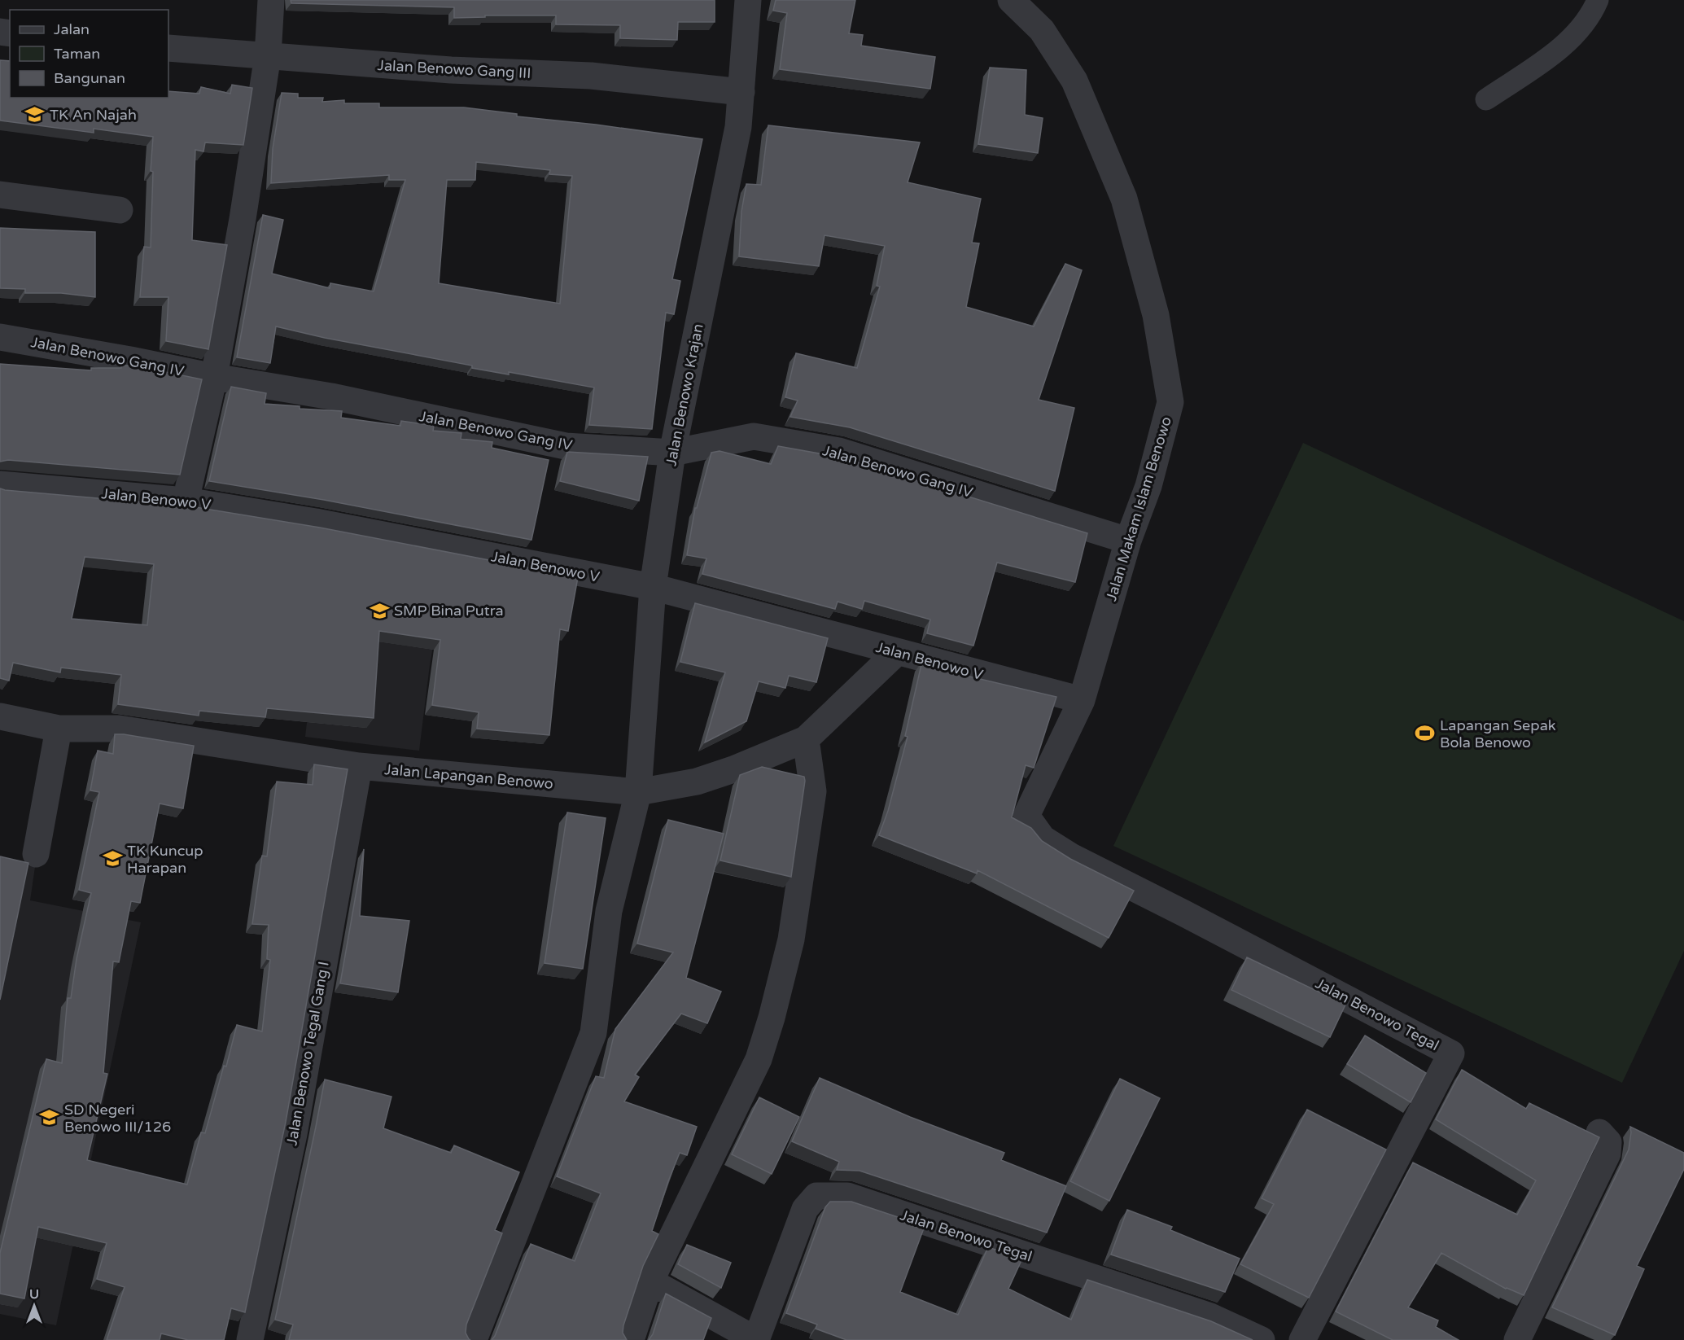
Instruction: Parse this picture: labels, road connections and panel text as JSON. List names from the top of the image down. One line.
{"streets":{"street":["Jalan Benowo Gang III","Jalan Benowo Gang IV","Jalan Benowo Krajan","Jalan Benowo V","Jalan Makam Islam Benowo","Jalan Lapangan Benowo","Jalan Benowo Tegal","Jalan Benowo Tegal Gang I"]},"crossings":[["Jalan Benowo Gang III","Jalan Benowo Krajan"],["Jalan Benowo Gang IV","Jalan Benowo Krajan"],["Jalan Benowo Gang IV","Jalan Makam Islam Benowo"],["Jalan Benowo Krajan","Jalan Benowo V"],["Jalan Benowo Krajan","Jalan Lapangan Benowo"],["Jalan Benowo V","Jalan Makam Islam Benowo"],["Jalan Benowo V","Jalan Lapangan Benowo"],["Jalan Makam Islam Benowo","Jalan Benowo Tegal"],["Jalan Lapangan Benowo","Jalan Benowo Tegal Gang I"]],"places":{"school or university":["TK An Najah","SMP Bina Putra","TK Kuncup Harapan","SD Negeri Benowo III/126"],"sports":["Lapangan Sepak Bola Benowo"]},"legend":["Jalan","Taman","Bangunan"],"north":"top"}
